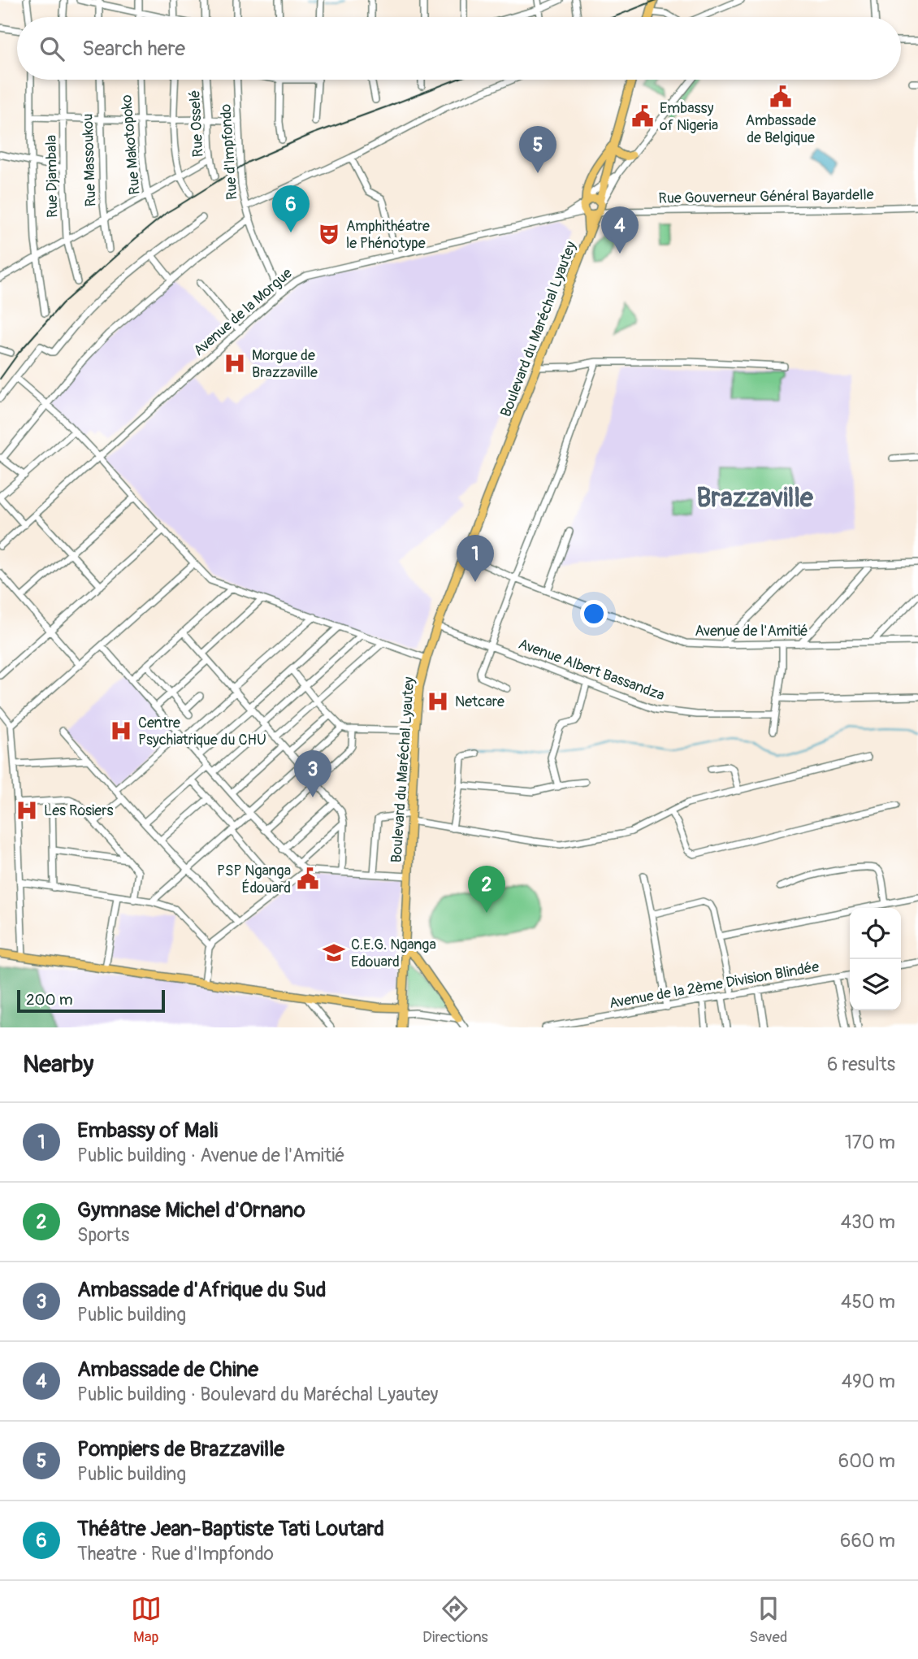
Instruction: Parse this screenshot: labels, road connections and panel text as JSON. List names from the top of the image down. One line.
{"streets":{"main road":["Boulevard du Maréchal Lyautey"],"street":["Rue Osselé","Rue Makotopoko","Rue d'Impfondo","Rue Massoukou","Rue Djambala","Rue Gouverneur Général Bayardelle","Avenue de la Morgue","Avenue de l'Amitié","Avenue Albert Bassandza","Avenue de la 2ème Division Blindée"]},"crossings":[["Rue d'Impfondo","Avenue de la Morgue"],["Rue Gouverneur Général Bayardelle","Boulevard du Maréchal Lyautey"],["Avenue de la Morgue","Boulevard du Maréchal Lyautey"],["Boulevard du Maréchal Lyautey","Avenue de l'Amitié"],["Boulevard du Maréchal Lyautey","Avenue Albert Bassandza"]],"districts":["Brazzaville"],"places":{"public building":["Ambassade de Belgique","Embassy of Nigeria","PSP Nganga Édouard"],"theatre":["Amphithéatre le Phénotype"],"hospital":["Morgue de Brazzaville","Netcare","Centre Psychiatrique du CHU","Les Rosiers"],"school or university":["C.E.G. Nganga Edouard"]},"scale_bar":"200 m","page":{"search":"Search here","pins":["5","6","4","1","3","2"],"scale":"200 m","heading":["Nearby","6 results"],"list":[{"mark":"1","name":"Embassy of Mali","note":"Public building · Avenue de l'Amitié","value":"170 m"},{"mark":"2","name":"Gymnase Michel d'Ornano","note":"Sports","value":"430 m"},{"mark":"3","name":"Ambassade d'Afrique du Sud","note":"Public building","value":"450 m"},{"mark":"4","name":"Ambassade de Chine","note":"Public building · Boulevard du Maréchal Lyautey","value":"490 m"},{"mark":"5","name":"Pompiers de Brazzaville","note":"Public building","value":"600 m"},{"mark":"6","name":"Théâtre Jean-Baptiste Tati Loutard","note":"Theatre · Rue d'Impfondo","value":"660 m"}],"nav":["Map","Directions","Saved"]}}
